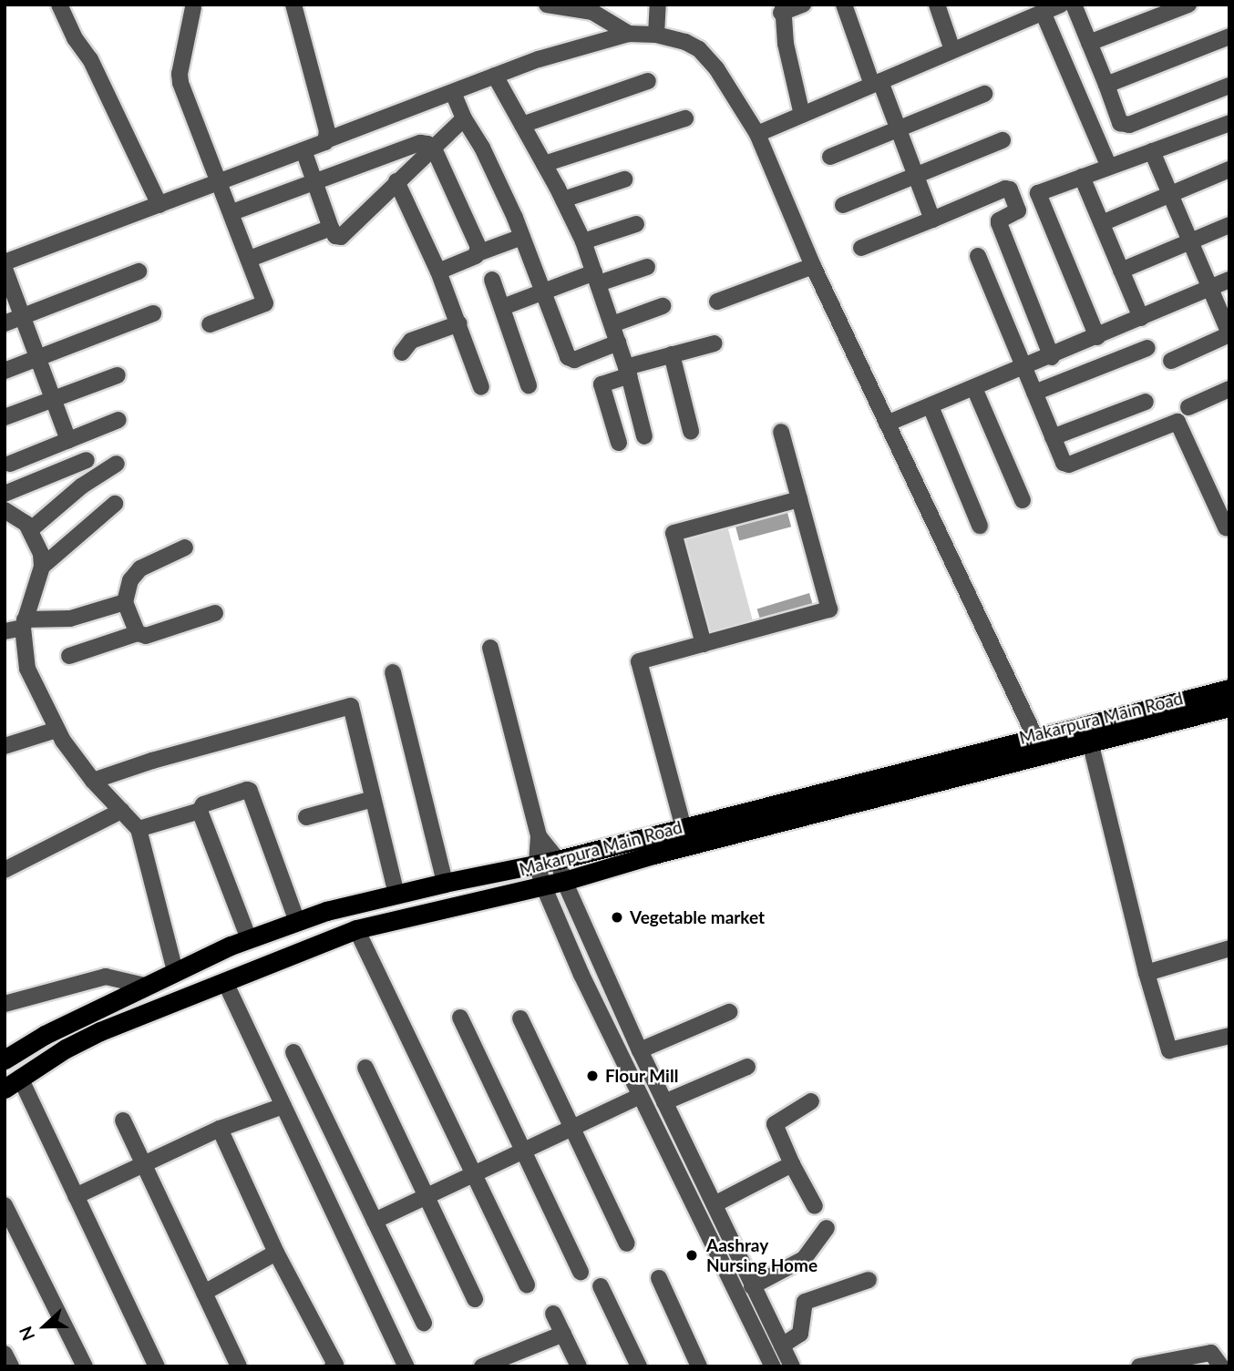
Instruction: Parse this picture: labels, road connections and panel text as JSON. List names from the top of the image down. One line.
{"streets":{"highway":["Makarpura Main Road"]},"places":["Vegetable market","Flour Mill","Aashray Nursing Home"],"north":"left"}
